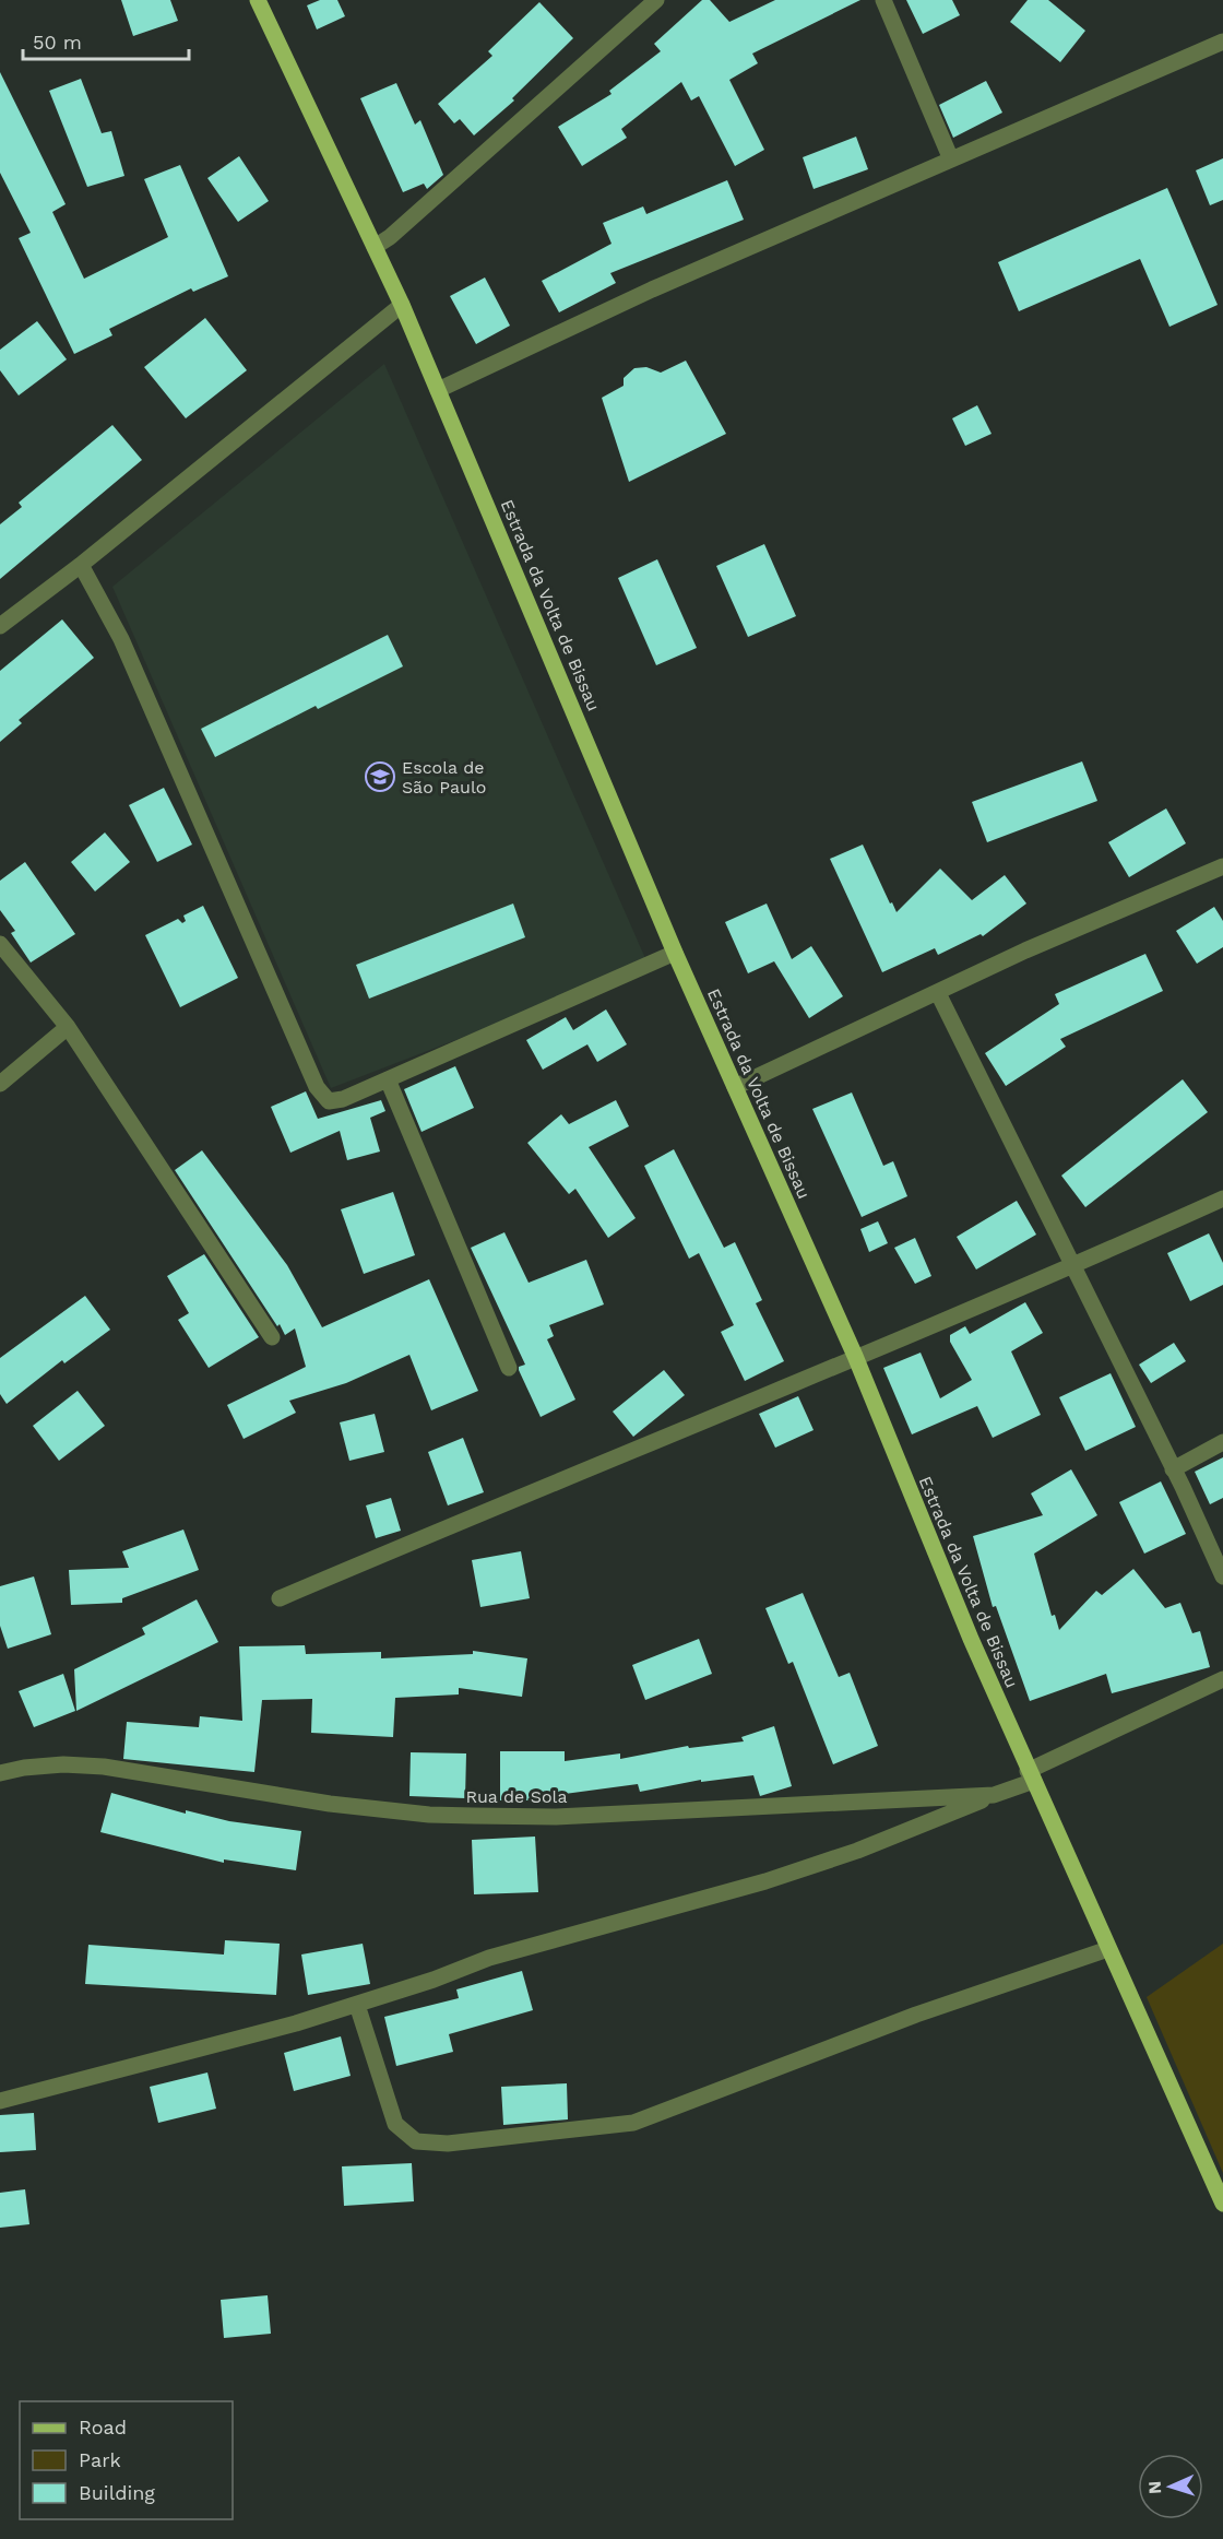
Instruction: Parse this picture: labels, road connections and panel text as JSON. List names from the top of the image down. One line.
{"streets":{"main road":["Estrada da Volta de Bissau"],"street":["Rua de Sola"]},"crossings":[["Estrada da Volta de Bissau","Rua de Sola"]],"places":{"school or university":["Escola de São Paulo"]},"legend":["Road","Park","Building"],"scale_bar":"50 m","north":"left"}
